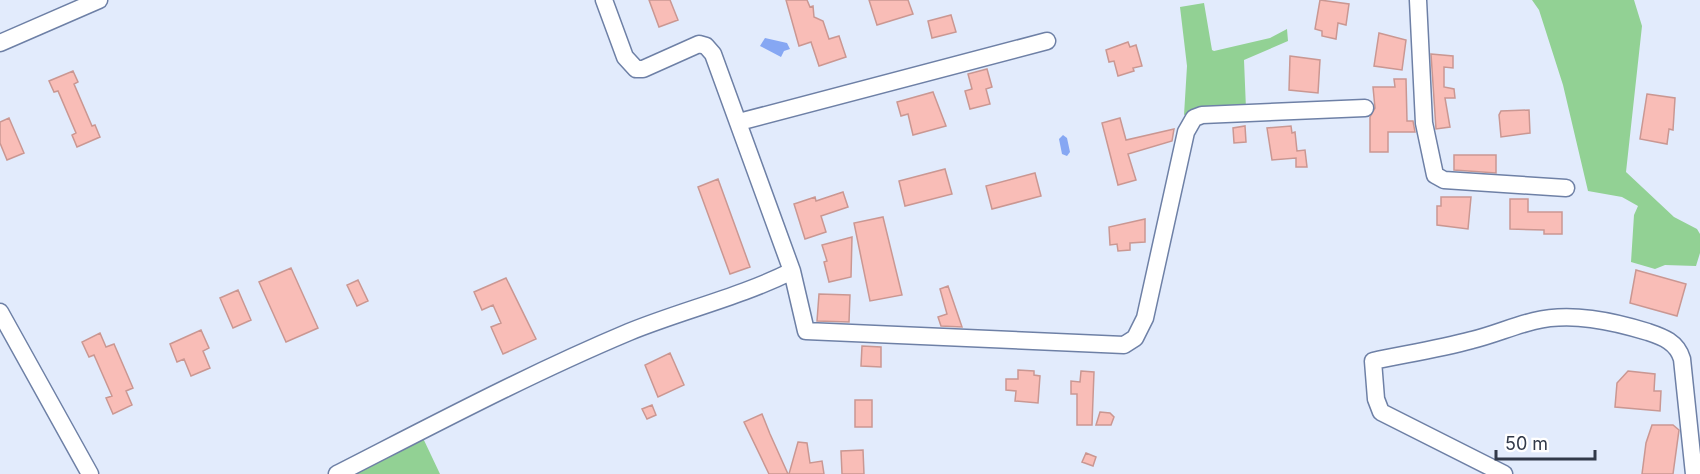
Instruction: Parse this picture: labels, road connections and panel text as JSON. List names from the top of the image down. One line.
{"scale_bar":"50 m"}
